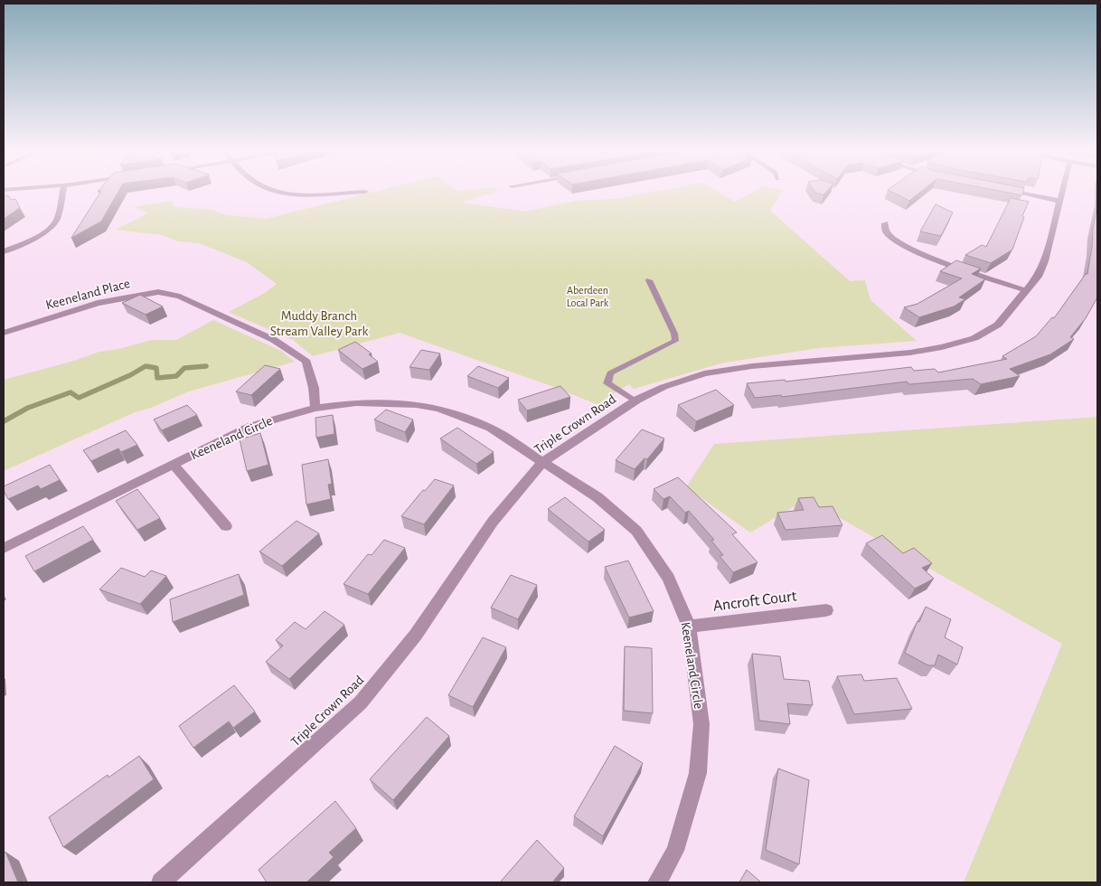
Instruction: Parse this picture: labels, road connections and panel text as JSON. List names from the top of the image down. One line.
{"streets":{"street":["Keeneland Place","Triple Crown Road","Keeneland Circle","Ancroft Court"]},"crossings":[["Keeneland Place","Keeneland Circle"],["Triple Crown Road","Keeneland Circle"],["Keeneland Circle","Ancroft Court"]],"parks":["Aberdeen Local Park","Muddy Branch Stream Valley Park"]}
